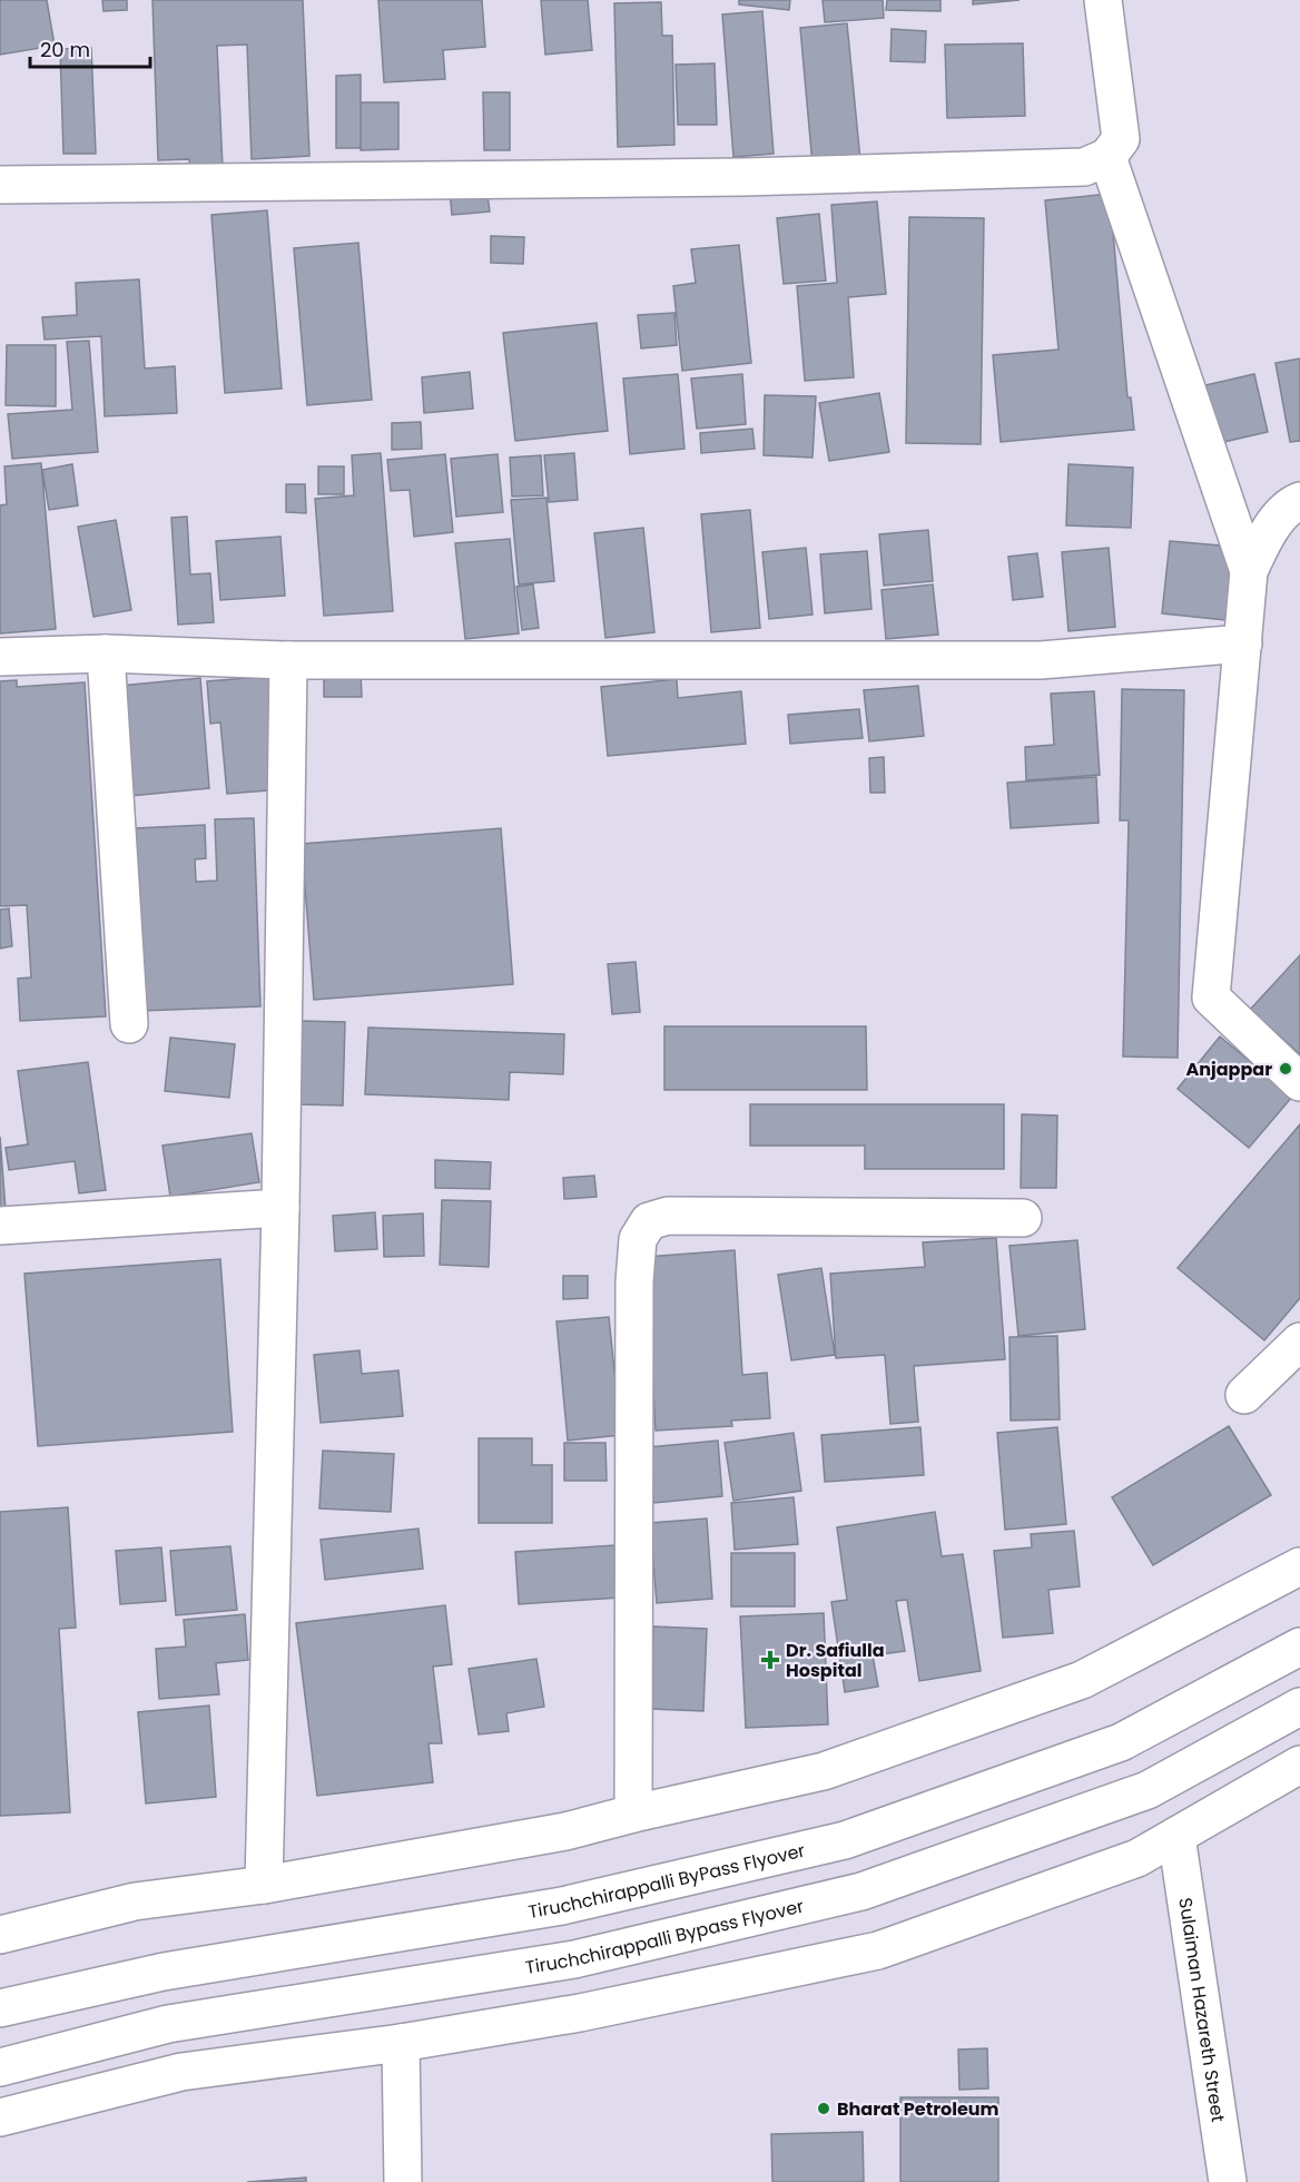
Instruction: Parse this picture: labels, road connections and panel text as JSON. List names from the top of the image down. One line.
{"streets":{"main road":["Tiruchchirappalli ByPass Flyover","Tiruchchirappalli Bypass Flyover","Sulaiman Hazareth Street"]},"places":{"other":["Anjappar","Bharat Petroleum"],"health":["Dr. Safiulla Hospital"]},"scale_bar":"20 m"}
